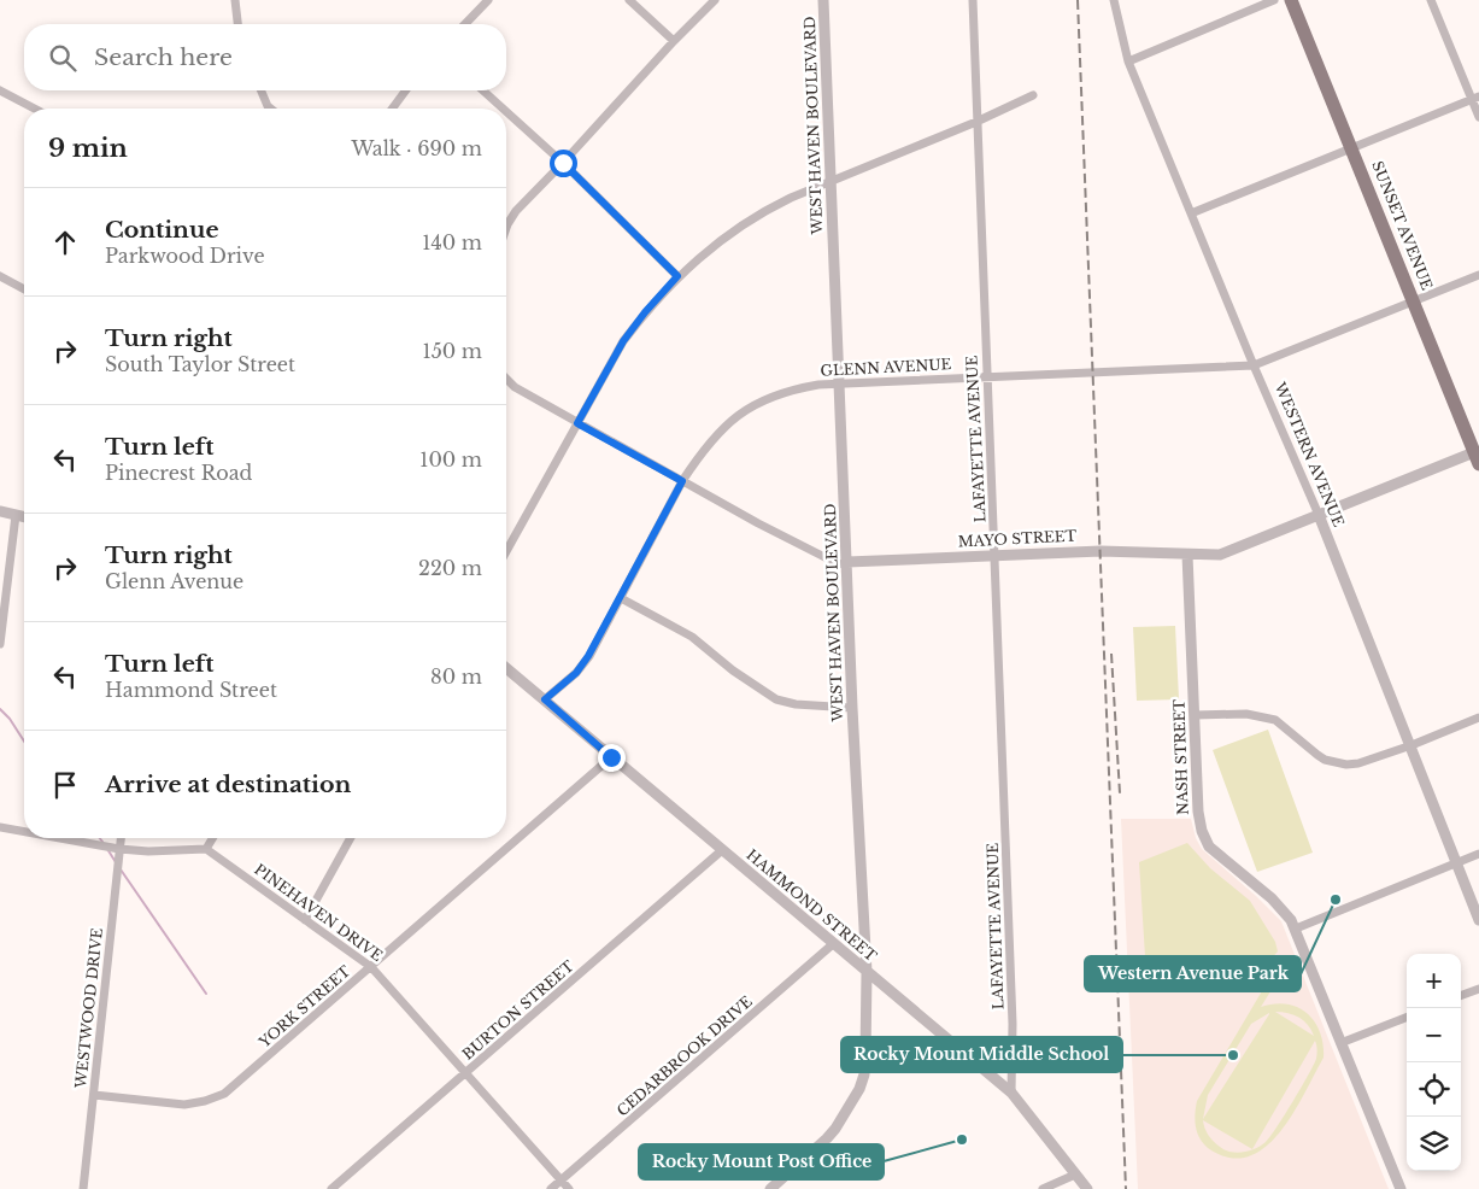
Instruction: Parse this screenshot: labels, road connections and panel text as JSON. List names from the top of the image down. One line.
{"streets":{"main road":["SUNSET AVENUE"],"street":["WEST HAVEN BOULEVARD","GLENN AVENUE","LAFAYETTE AVENUE","WESTERN AVENUE","MAYO STREET","NASH STREET","HAMMOND STREET","PINEHAVEN DRIVE","YORK STREET","WESTWOOD DRIVE","BURTON STREET","CEDARBROOK DRIVE"]},"crossings":[["WEST HAVEN BOULEVARD","GLENN AVENUE"],["WEST HAVEN BOULEVARD","MAYO STREET"],["WEST HAVEN BOULEVARD","HAMMOND STREET"],["SUNSET AVENUE","GLENN AVENUE"],["SUNSET AVENUE","MAYO STREET"],["GLENN AVENUE","LAFAYETTE AVENUE"],["GLENN AVENUE","WESTERN AVENUE"],["GLENN AVENUE","HAMMOND STREET"],["LAFAYETTE AVENUE","MAYO STREET"],["LAFAYETTE AVENUE","HAMMOND STREET"],["WESTERN AVENUE","MAYO STREET"],["MAYO STREET","NASH STREET"],["HAMMOND STREET","YORK STREET"],["HAMMOND STREET","BURTON STREET"],["HAMMOND STREET","CEDARBROOK DRIVE"],["PINEHAVEN DRIVE","YORK STREET"],["PINEHAVEN DRIVE","BURTON STREET"],["PINEHAVEN DRIVE","CEDARBROOK DRIVE"],["YORK STREET","WESTWOOD DRIVE"]],"places":["Western Avenue Park","Rocky Mount Middle School","Rocky Mount Post Office"],"page":{"search":"Search here","heading":["9 min","Walk · 690 m"],"list":[["Continue","Parkwood Drive","140 m"],["Turn right","South Taylor Street","150 m"],["Turn left","Pinecrest Road","100 m"],["Turn right","Glenn Avenue","220 m"],["Turn left","Hammond Street","80 m"],"Arrive at destination"],"map_buttons":["+","−"]}}
